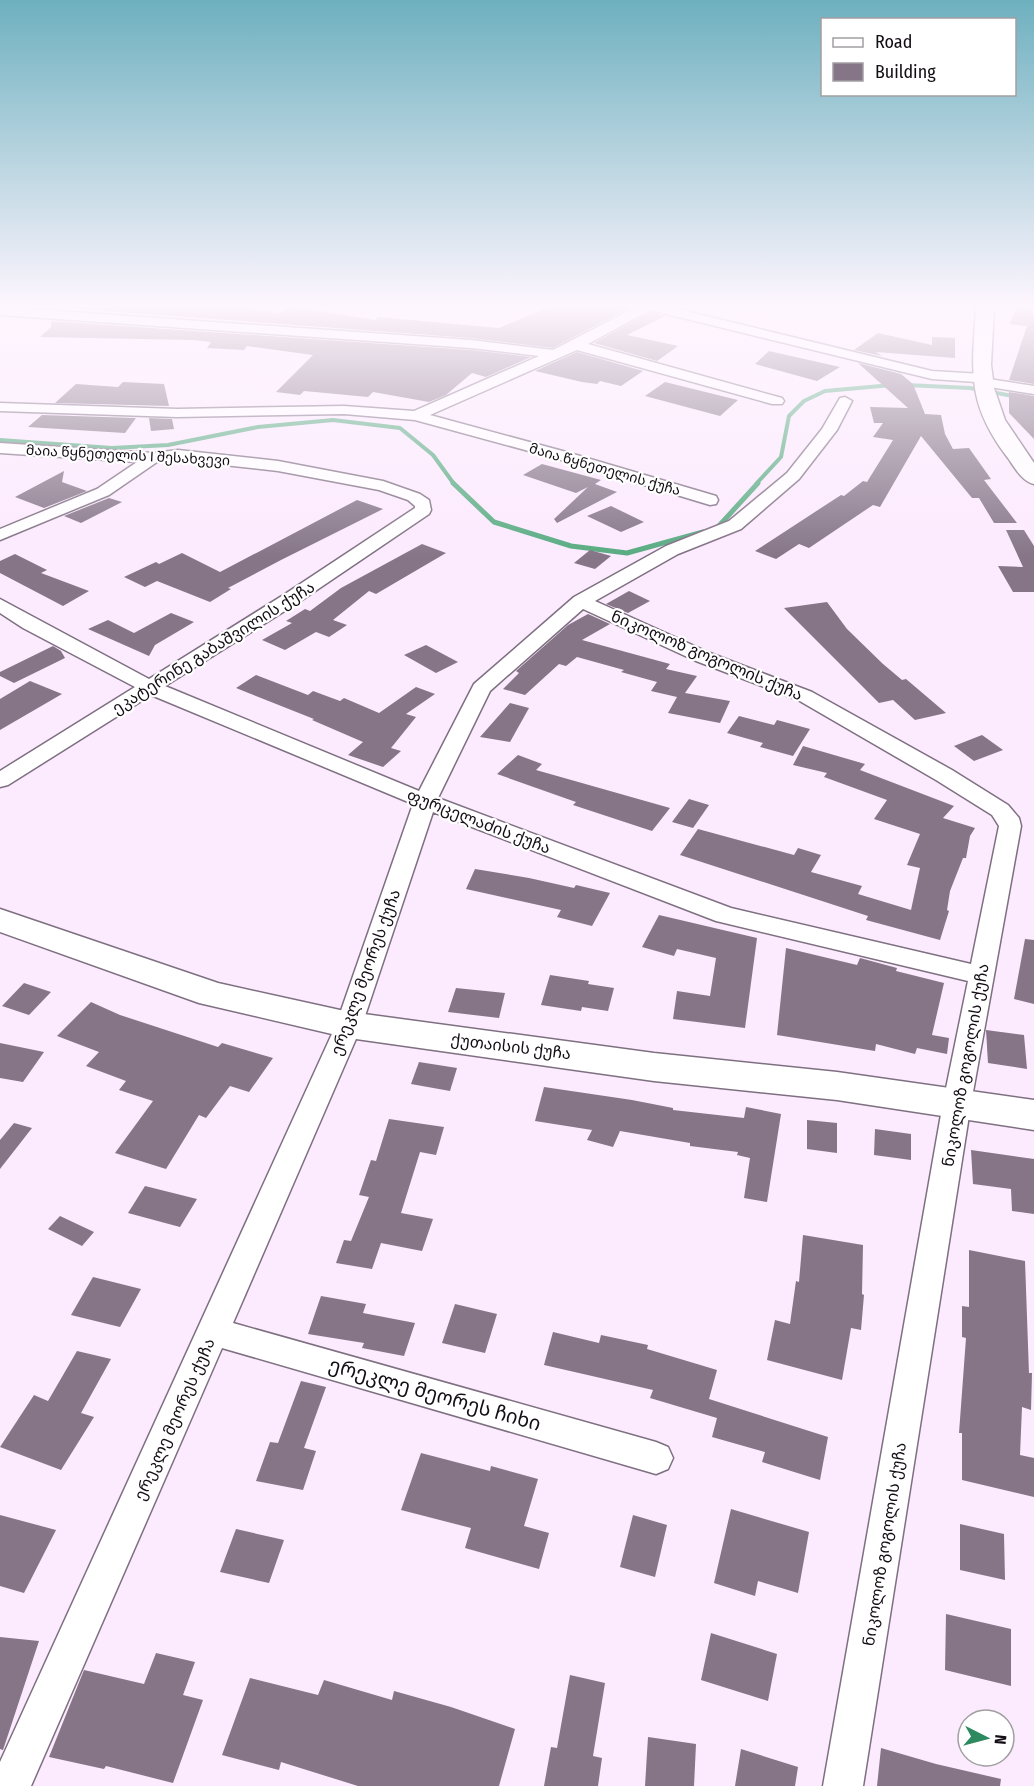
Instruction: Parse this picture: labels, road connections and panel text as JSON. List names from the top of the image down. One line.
{"streets":{"street":["მაია წყნეთელის I შესახვევი","მაია წყნეთელის ქუჩა","ეკატერინე გაბაშვილის ქუჩა","ნიკოლოზ გოგოლის ქუჩა","ფურცელაძის ქუჩა","ერეკლე მეორეს ქუჩა","ქუთაისის ქუჩა","ერეკლე მეორეს ჩიხი"]},"crossings":[["მაია წყნეთელის I შესახვევი","ეკატერინე გაბაშვილის ქუჩა"],["ეკატერინე გაბაშვილის ქუჩა","ფურცელაძის ქუჩა"],["ნიკოლოზ გოგოლის ქუჩა","ფურცელაძის ქუჩა"],["ნიკოლოზ გოგოლის ქუჩა","ერეკლე მეორეს ქუჩა"],["ნიკოლოზ გოგოლის ქუჩა","ქუთაისის ქუჩა"],["ფურცელაძის ქუჩა","ერეკლე მეორეს ქუჩა"],["ერეკლე მეორეს ქუჩა","ქუთაისის ქუჩა"],["ერეკლე მეორეს ქუჩა","ერეკლე მეორეს ჩიხი"]],"legend":["Road","Building"],"north":"right"}
